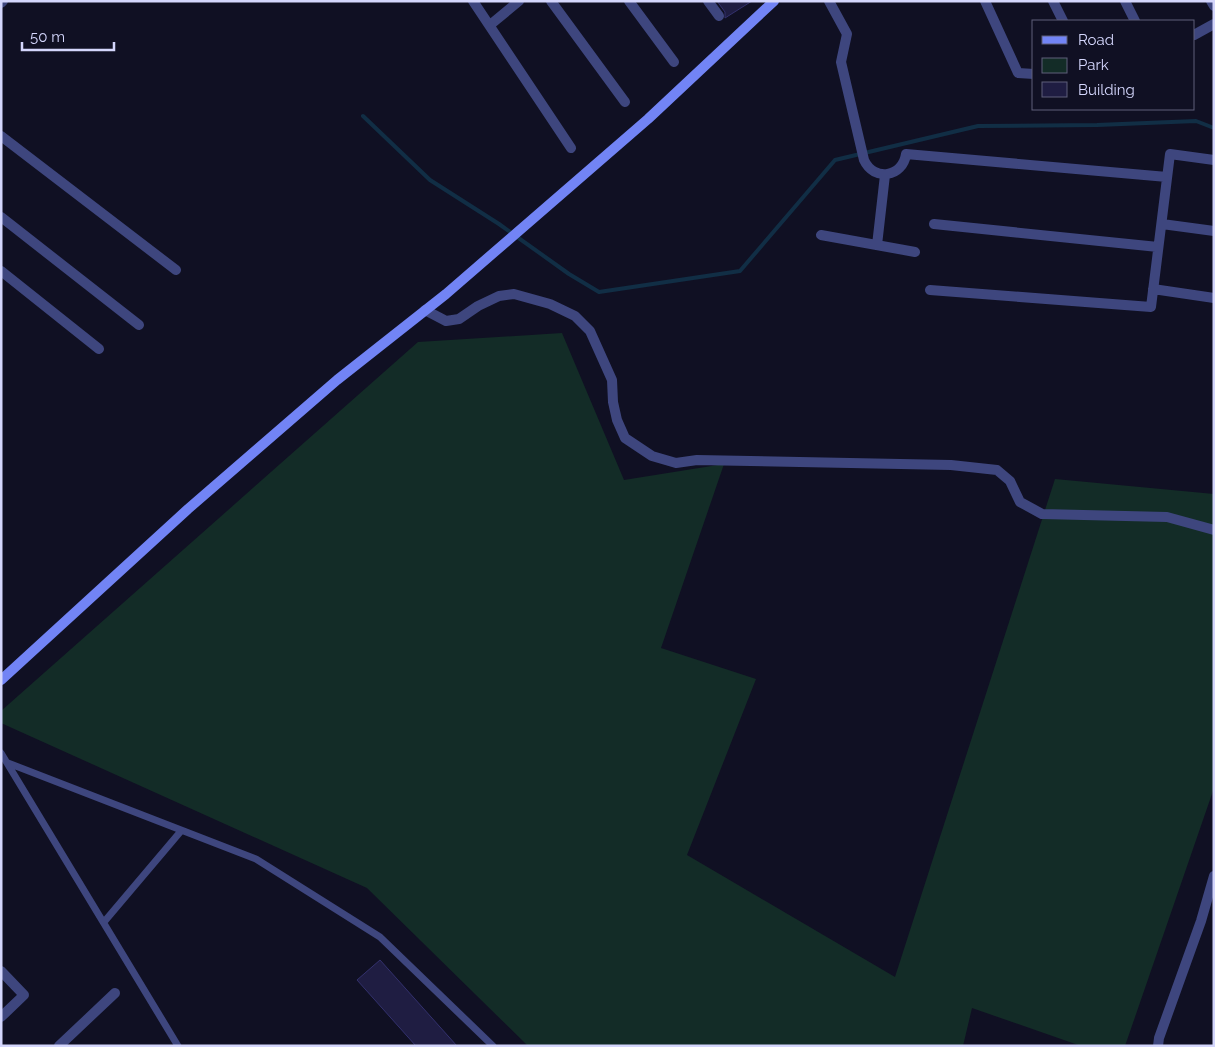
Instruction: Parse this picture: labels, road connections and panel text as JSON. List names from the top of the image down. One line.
{"legend":["Road","Park","Building"],"scale_bar":"50 m"}
